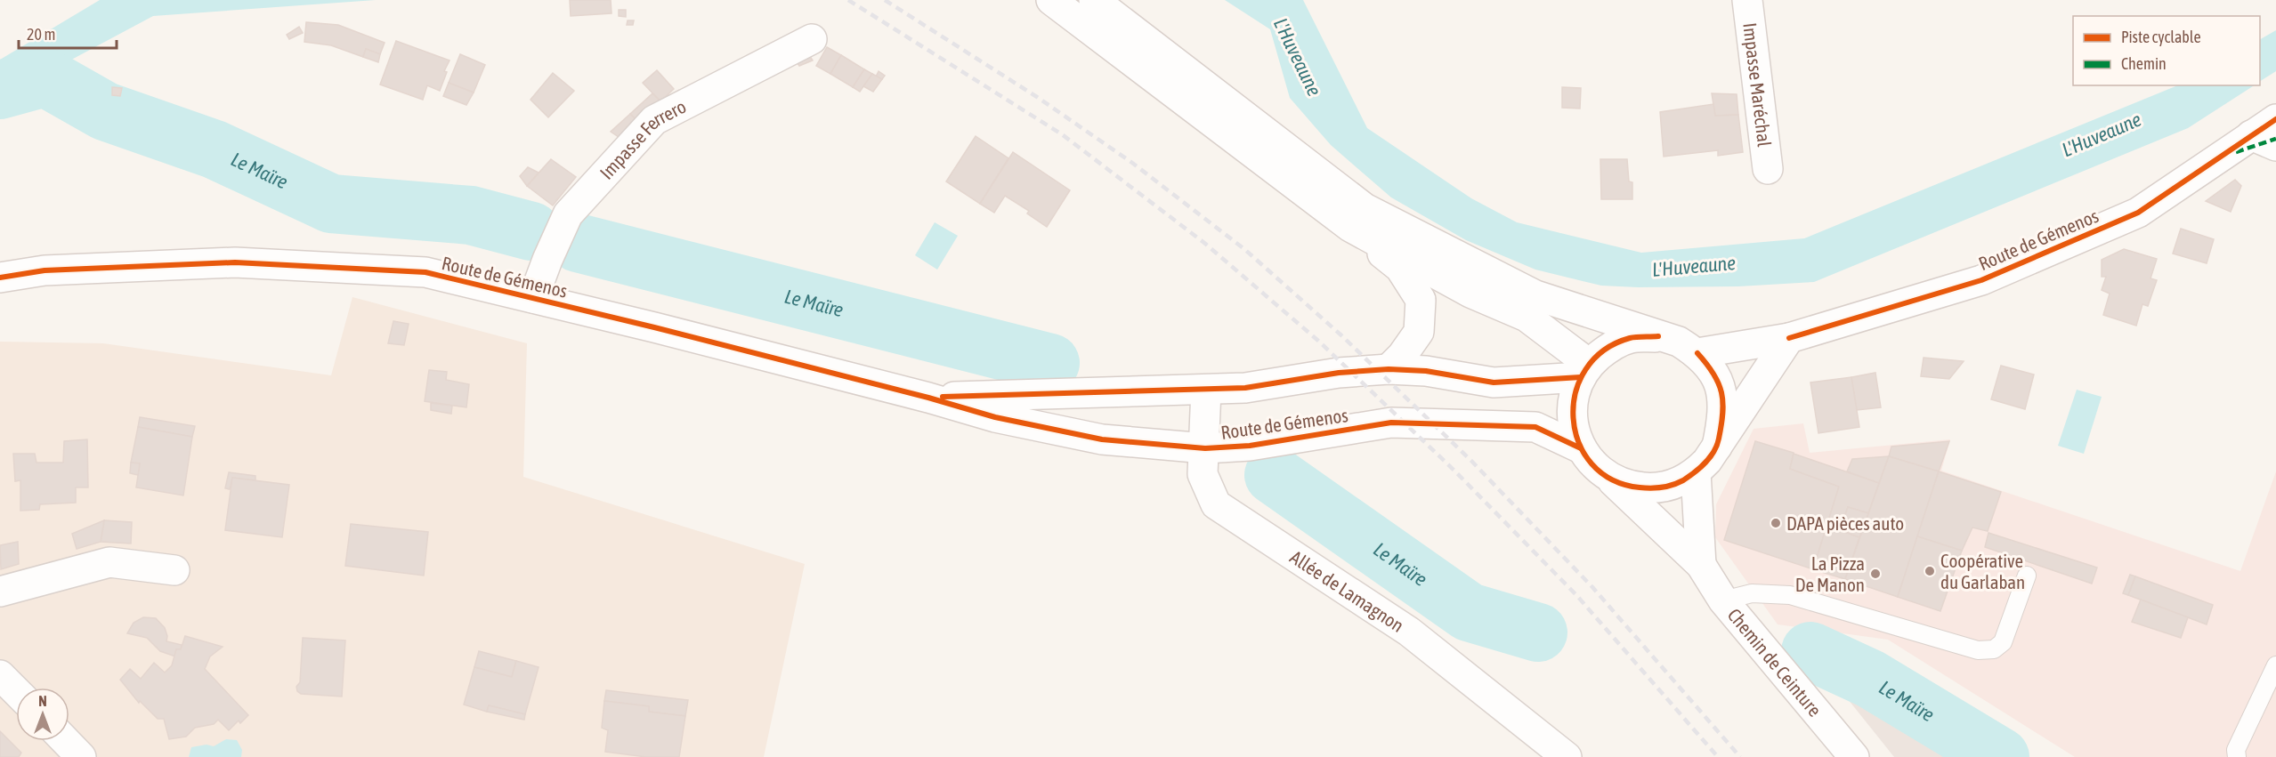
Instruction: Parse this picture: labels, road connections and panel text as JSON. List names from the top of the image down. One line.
{"streets":{"main road":["Impasse Maréchal","Impasse Ferrero","Route de Gémenos","Allée de Lamagnon","Chemin de Ceinture"]},"crossings":[["Impasse Ferrero","Route de Gémenos"],["Route de Gémenos","Allée de Lamagnon"],["Route de Gémenos","Chemin de Ceinture"]],"water":["L'Huveaune","Le Maïre"],"places":["DAPA pièces auto","Coopérative du Garlaban","La Pizza De Manon"],"legend":["Piste cyclable","Chemin"],"scale_bar":"20 m","north":"top"}
